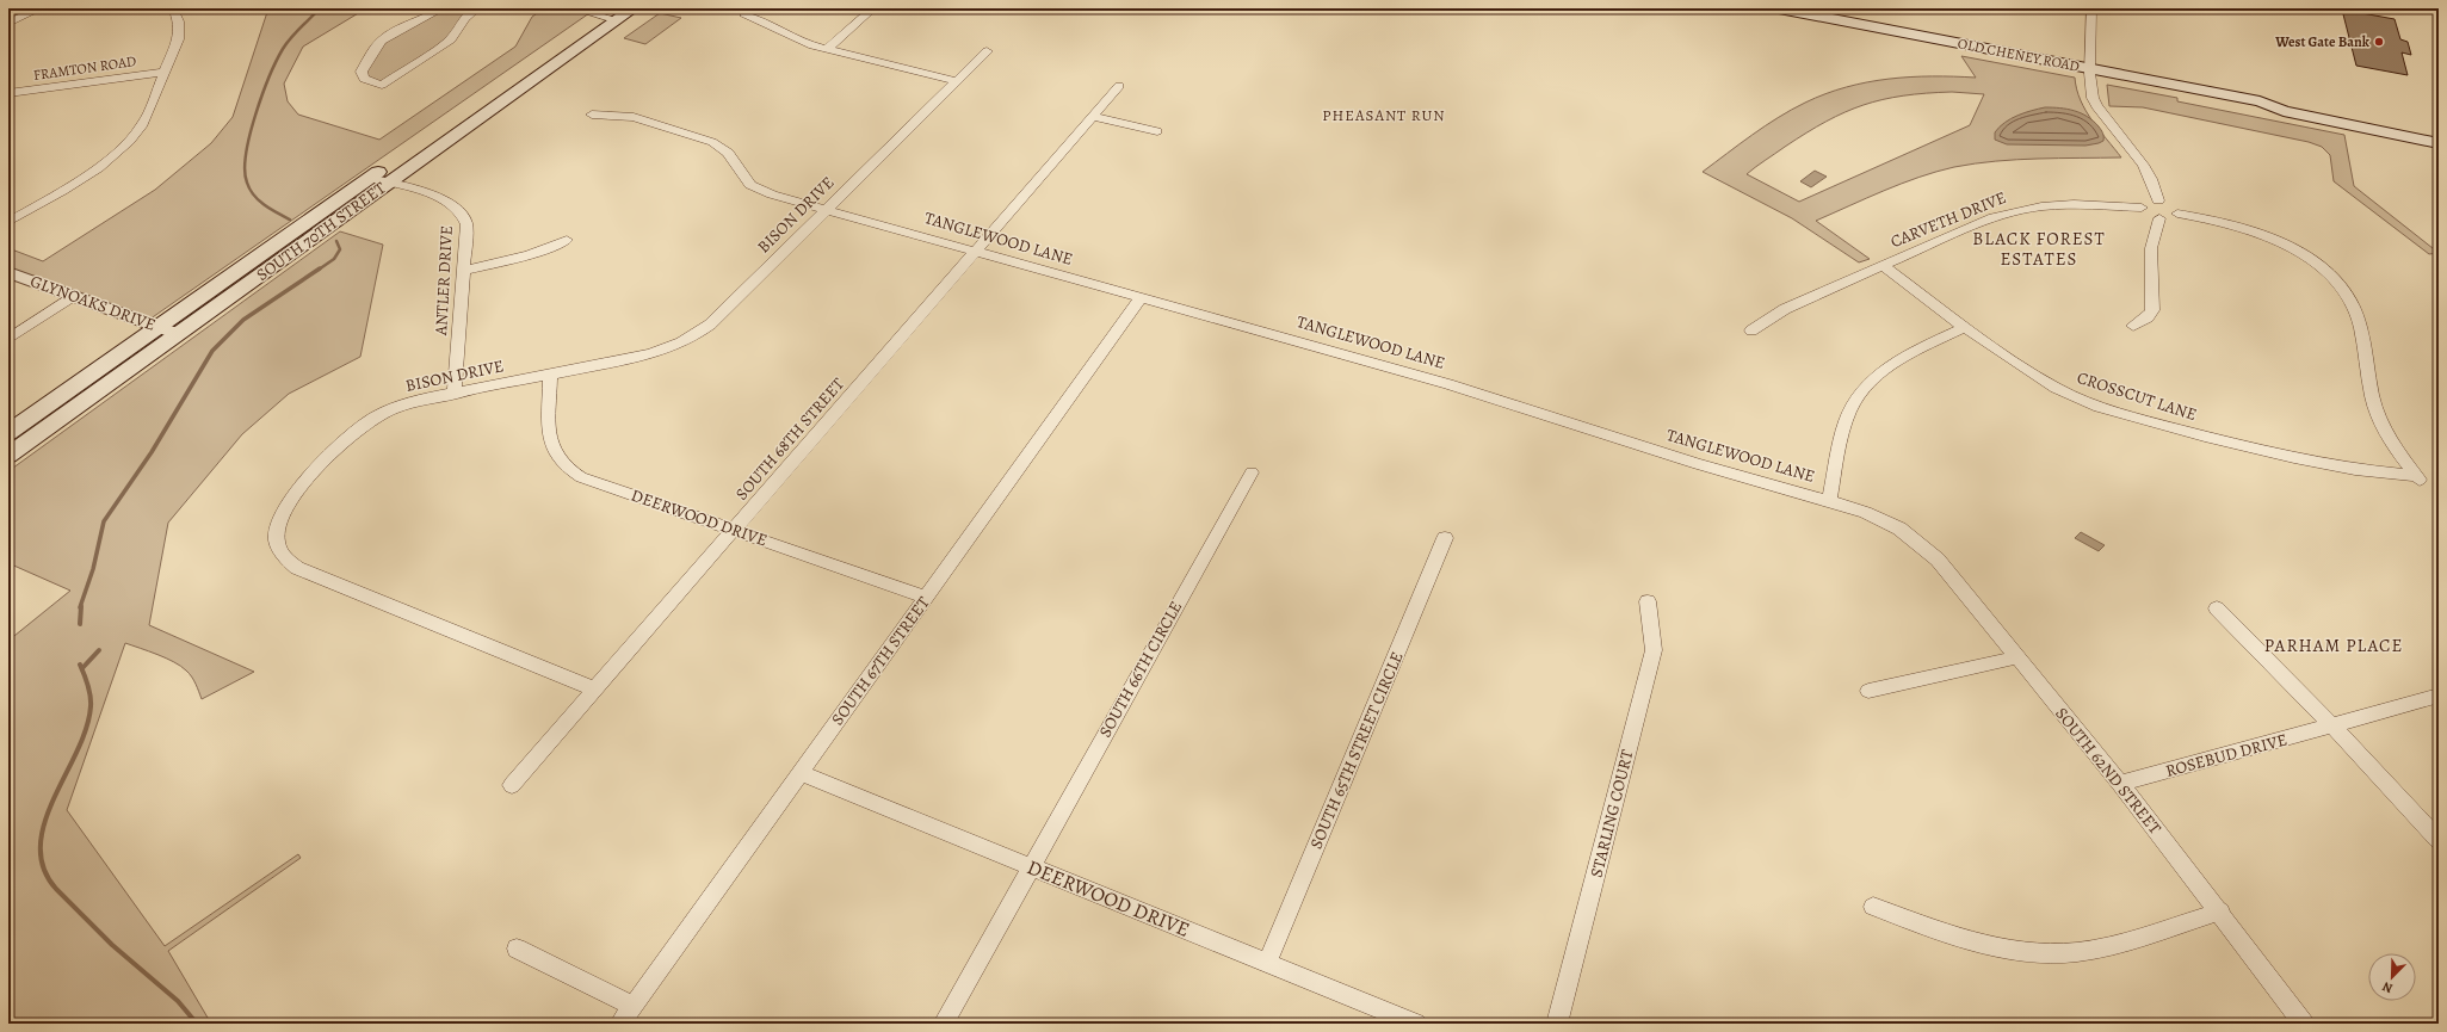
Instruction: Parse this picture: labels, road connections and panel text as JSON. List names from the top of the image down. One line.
{"streets":{"main road":["OLD CHENEY ROAD","SOUTH 70TH STREET"],"street":["FRAMTON ROAD","BISON DRIVE","CARVETH DRIVE","TANGLEWOOD LANE","ANTLER DRIVE","GLYNOAKS DRIVE","CROSSCUT LANE","SOUTH 68TH STREET","DEERWOOD DRIVE","SOUTH 67TH STREET","SOUTH 66TH CIRCLE","SOUTH 65TH STREET CIRCLE","ROSEBUD DRIVE","SOUTH 62ND STREET","STARLING COURT"]},"crossings":[["BISON DRIVE","TANGLEWOOD LANE"],["BISON DRIVE","ANTLER DRIVE"],["BISON DRIVE","SOUTH 68TH STREET"],["BISON DRIVE","DEERWOOD DRIVE"],["CARVETH DRIVE","CROSSCUT LANE"],["SOUTH 70TH STREET","ANTLER DRIVE"],["SOUTH 70TH STREET","GLYNOAKS DRIVE"],["TANGLEWOOD LANE","SOUTH 68TH STREET"],["TANGLEWOOD LANE","SOUTH 67TH STREET"],["TANGLEWOOD LANE","SOUTH 62ND STREET"],["SOUTH 68TH STREET","DEERWOOD DRIVE"],["DEERWOOD DRIVE","SOUTH 67TH STREET"],["DEERWOOD DRIVE","SOUTH 66TH CIRCLE"],["DEERWOOD DRIVE","SOUTH 65TH STREET CIRCLE"],["ROSEBUD DRIVE","SOUTH 62ND STREET"]],"districts":["PHEASANT RUN","BLACK FOREST ESTATES","PARHAM PLACE"],"places":["West Gate Bank"],"north":"bottom left"}
